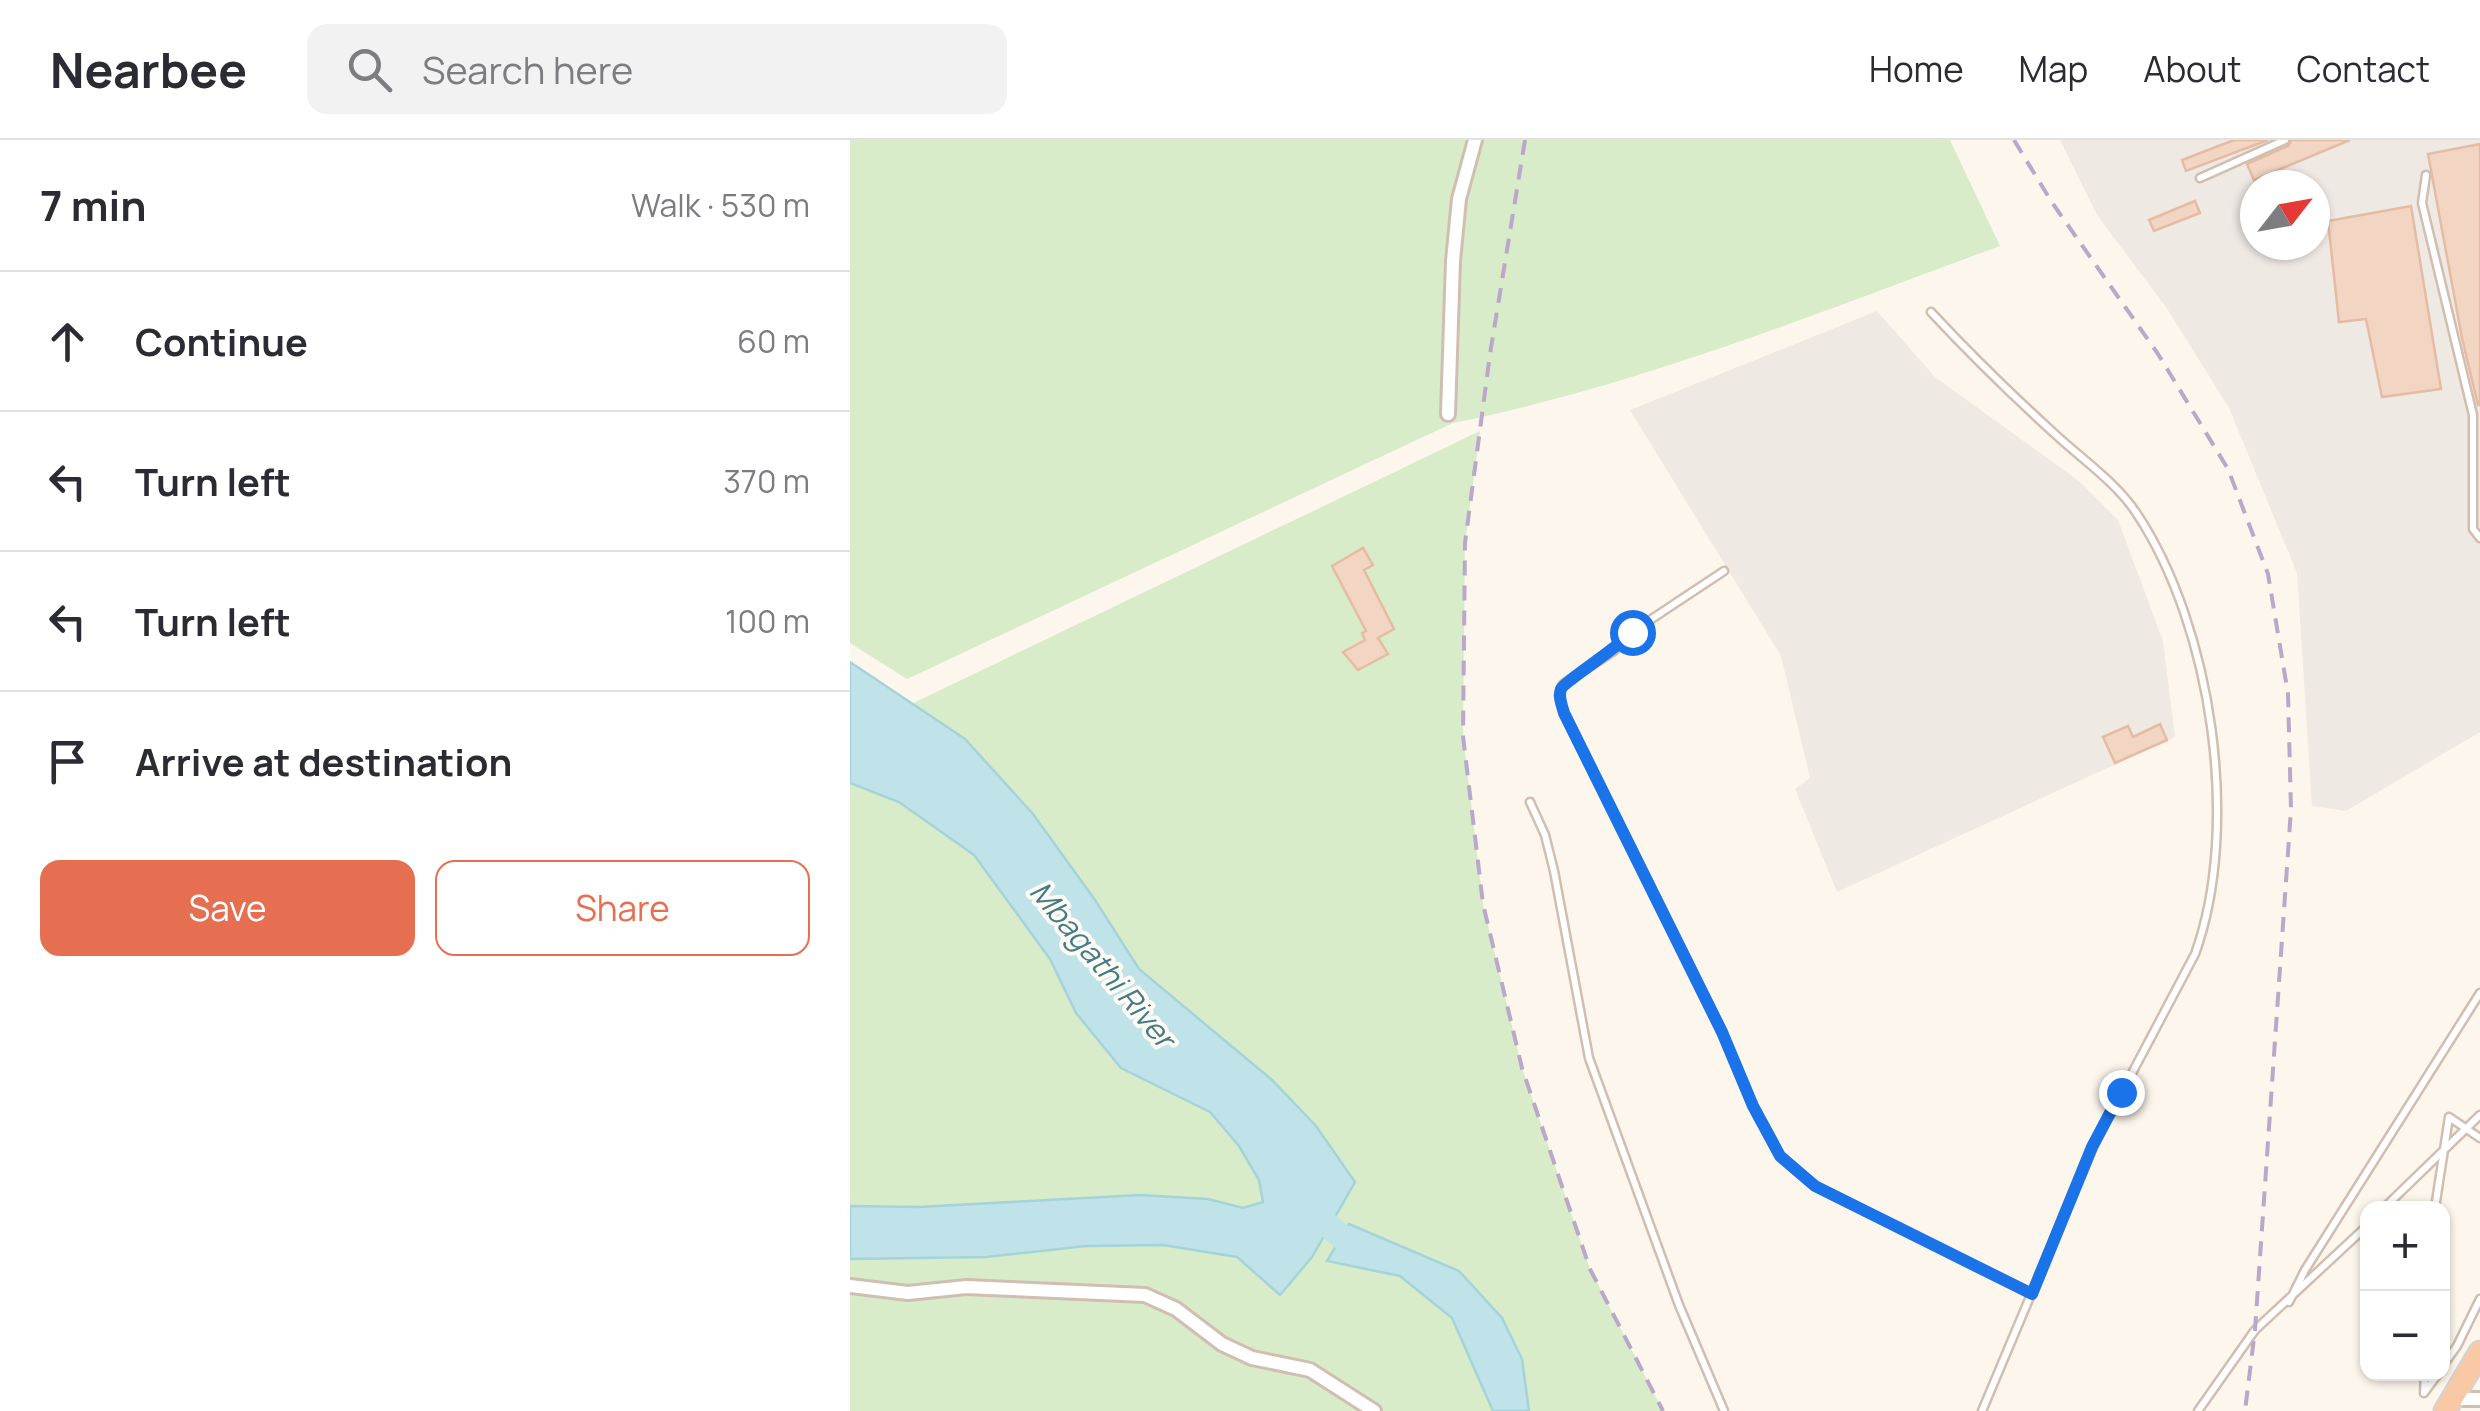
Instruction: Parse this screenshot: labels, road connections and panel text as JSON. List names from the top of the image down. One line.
{"water":["Mbagathi River"],"north":"top right","page":{"header":"Nearbee","search":"Search here","nav":["Home","Map","About","Contact"],"heading":["7 min","Walk · 530 m"],"list":[["Continue","60 m"],["Turn left","370 m"],["Turn left","100 m"],"Arrive at destination"],"buttons":["Save","Share"],"map_buttons":["+","−"]}}
